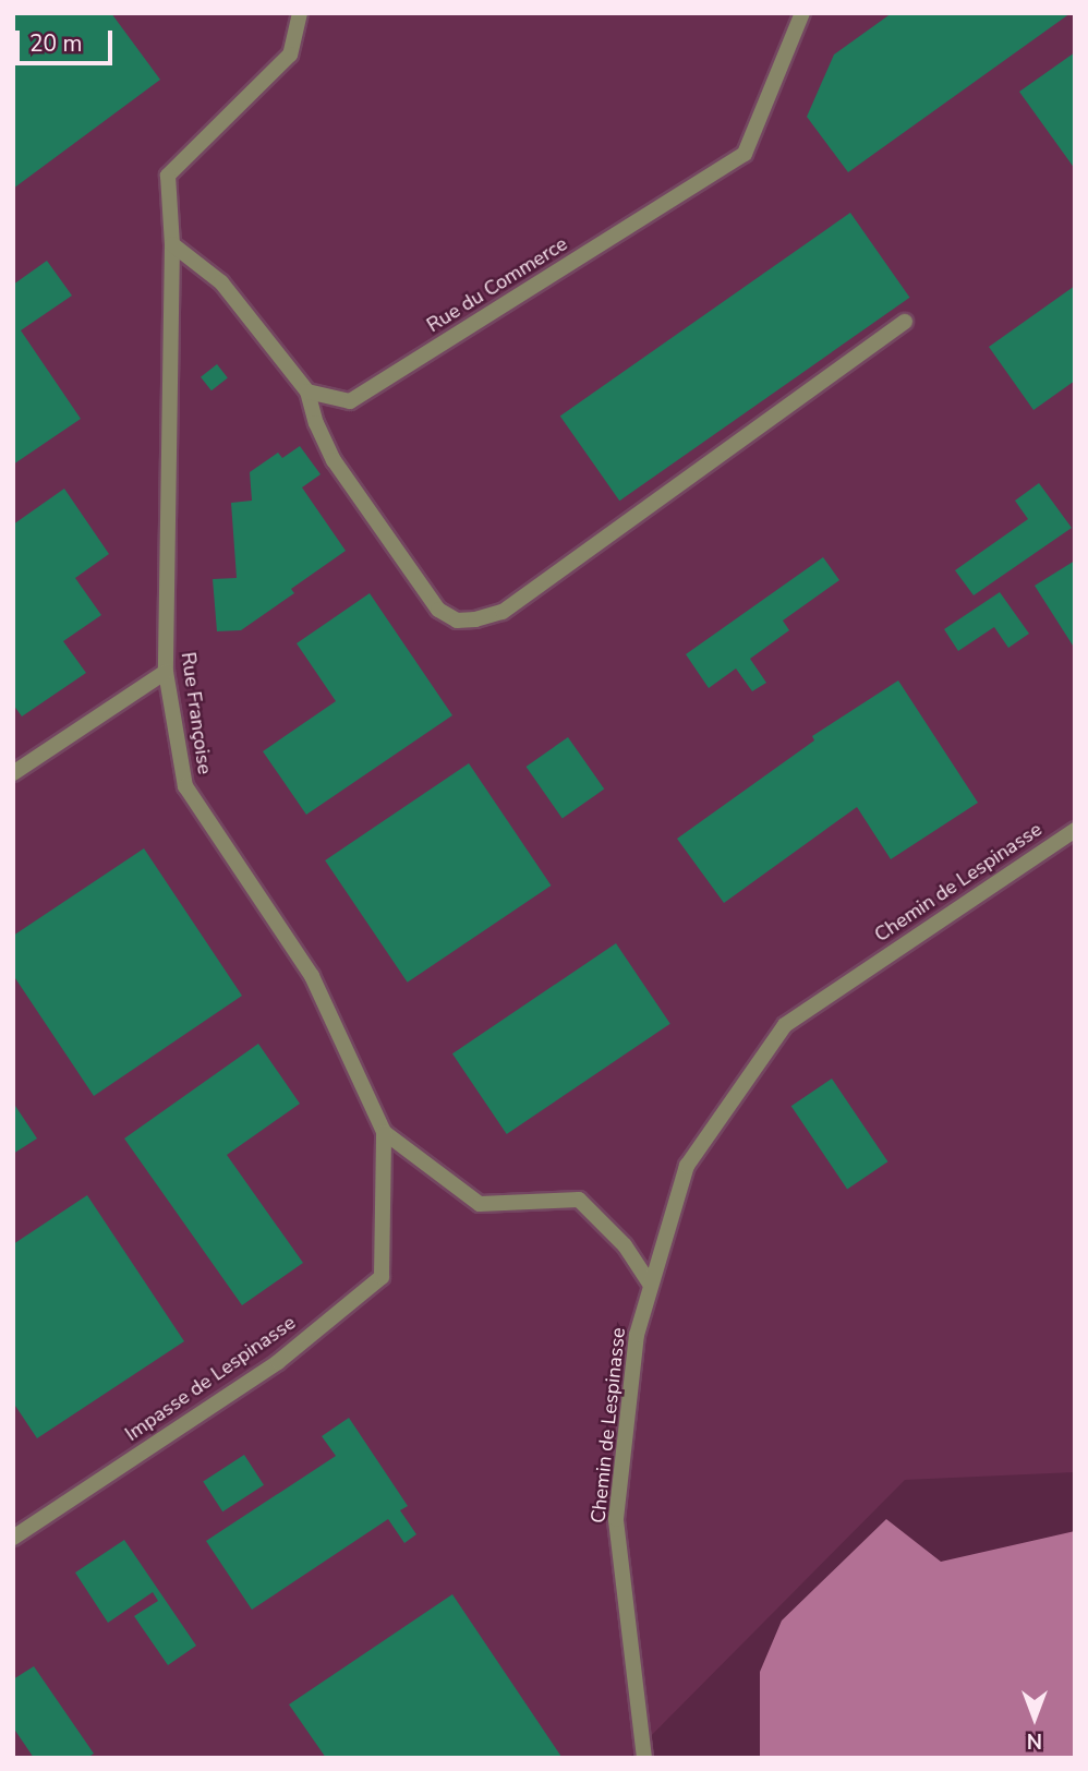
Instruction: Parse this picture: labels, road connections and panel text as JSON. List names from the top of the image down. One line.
{"streets":{"street":["Rue du Commerce","Rue Françoise","Chemin de Lespinasse","Impasse de Lespinasse"]},"crossings":[["Rue Françoise","Chemin de Lespinasse"],["Rue Françoise","Impasse de Lespinasse"]],"scale_bar":"20 m","north":"bottom"}
